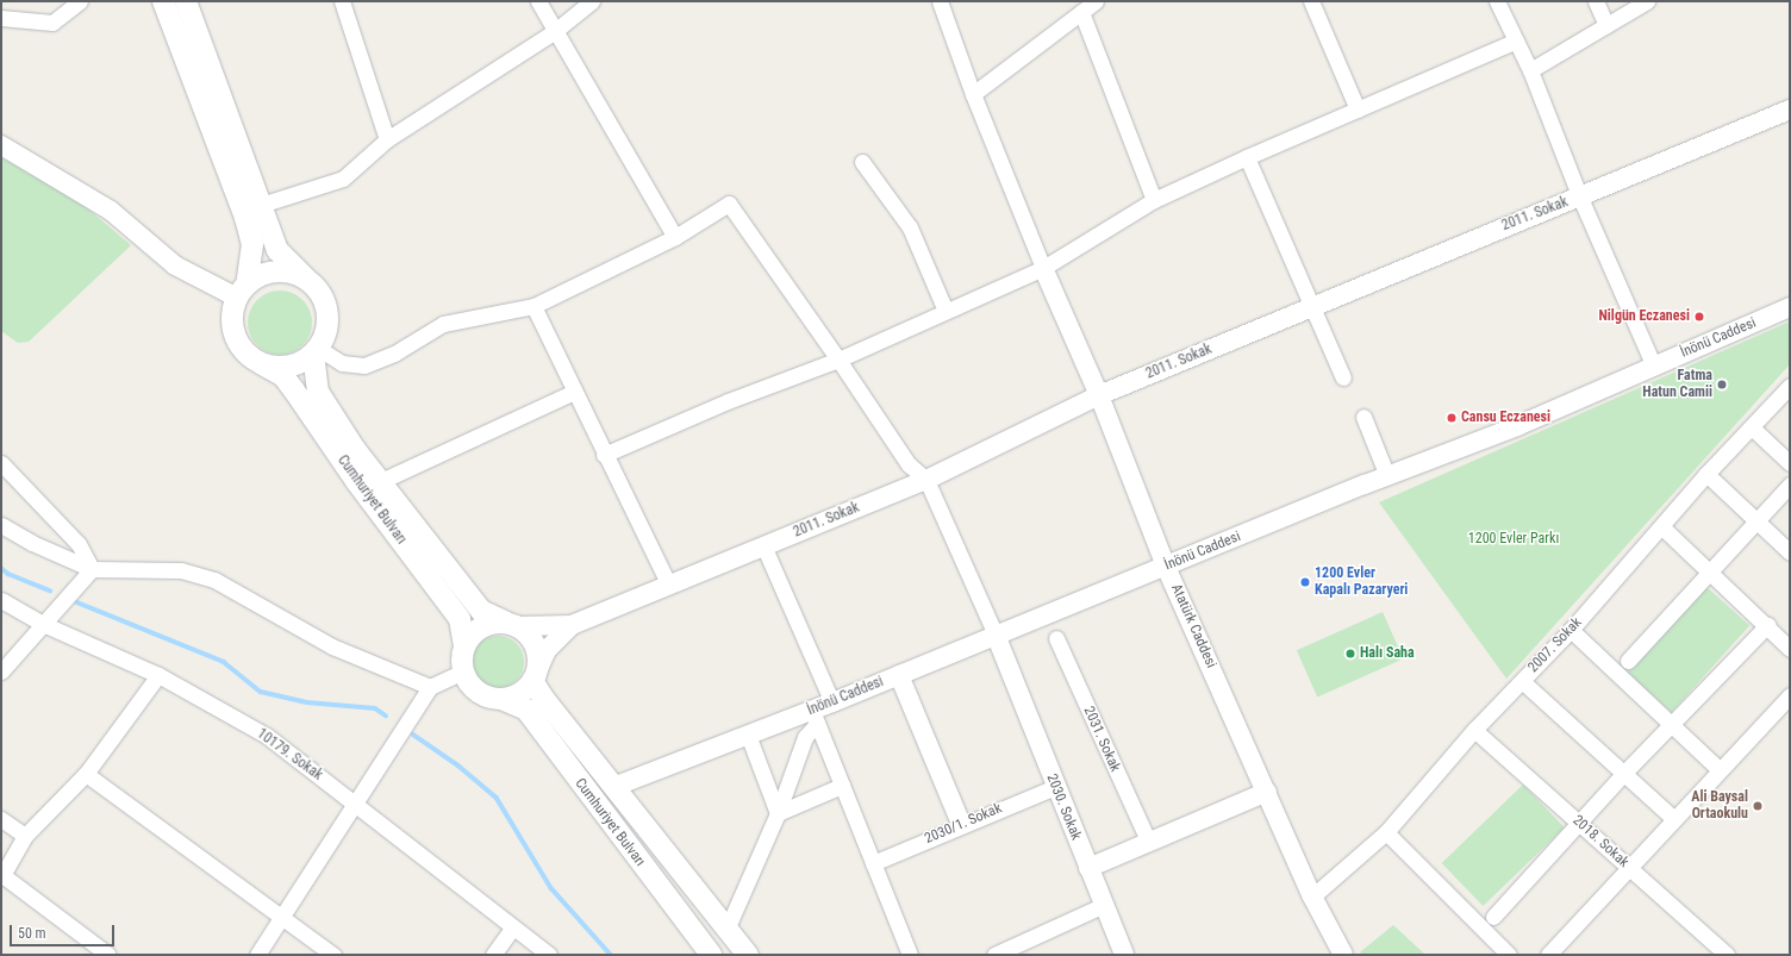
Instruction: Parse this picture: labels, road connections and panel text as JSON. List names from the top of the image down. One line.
{"streets":{"main road":["Cumhuriyet Bulvarı"],"street":["2011. Sokak","İnönü Caddesi","Atatürk Caddesi","2007. Sokak","2031. Sokak","10179. Sokak","2030. Sokak","2030/1. Sokak","2018. Sokak"]},"crossings":[["2011. Sokak","Atatürk Caddesi"],["İnönü Caddesi","Atatürk Caddesi"],["İnönü Caddesi","2030. Sokak"],["Atatürk Caddesi","2007. Sokak"],["2007. Sokak","2018. Sokak"],["2030. Sokak","2030/1. Sokak"]],"parks":["1200 Evler Parkı"],"places":["Nilgün Eczanesi","Fatma Hatun Camii","Cansu Eczanesi","1200 Evler Kapalı Pazaryeri","Halı Saha","Ali Baysal Ortaokulu"],"scale_bar":"50 m"}
